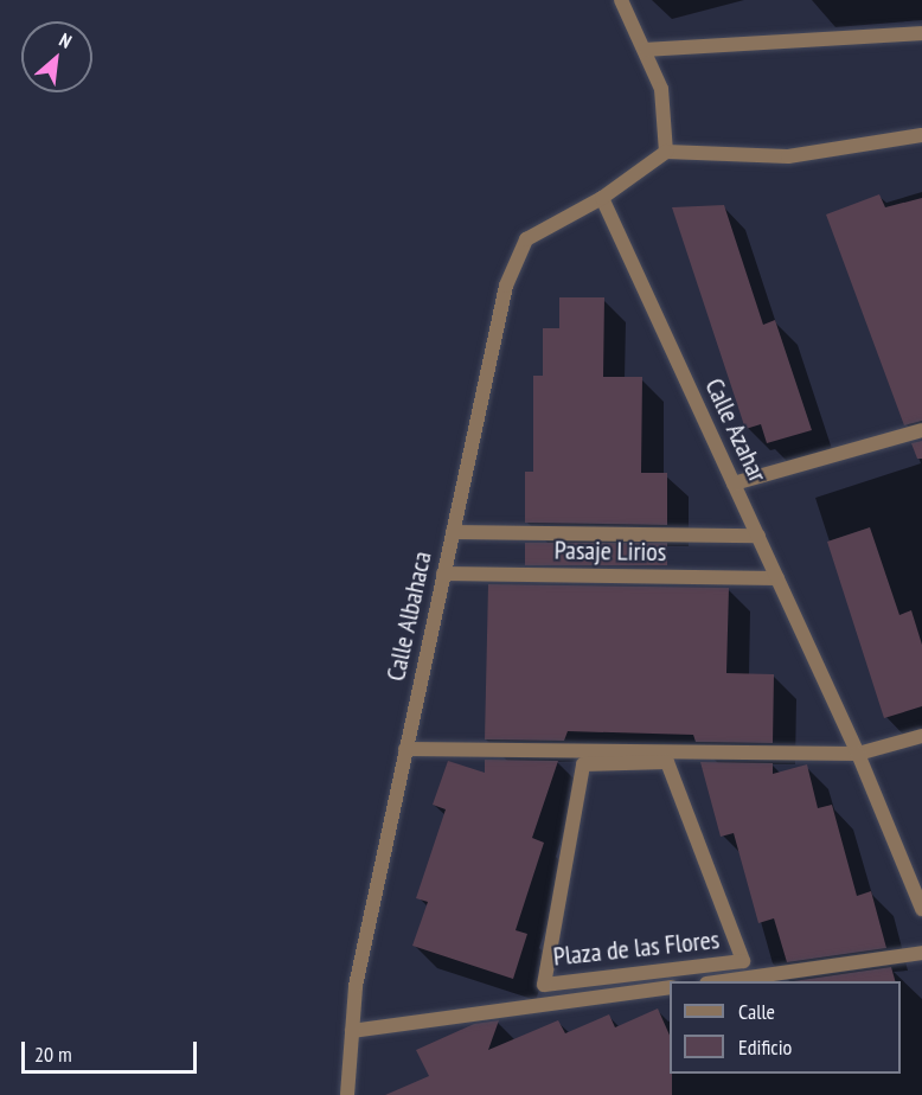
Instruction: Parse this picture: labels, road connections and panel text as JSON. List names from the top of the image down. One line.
{"streets":{"street":["Calle Azahar","Pasaje Lirios","Calle Albahaca","Plaza de las Flores"]},"crossings":[["Calle Azahar","Pasaje Lirios"],["Calle Azahar","Calle Albahaca"],["Pasaje Lirios","Calle Albahaca"],["Calle Albahaca","Plaza de las Flores"]],"legend":["Calle","Edificio"],"scale_bar":"20 m","north":"top right"}
